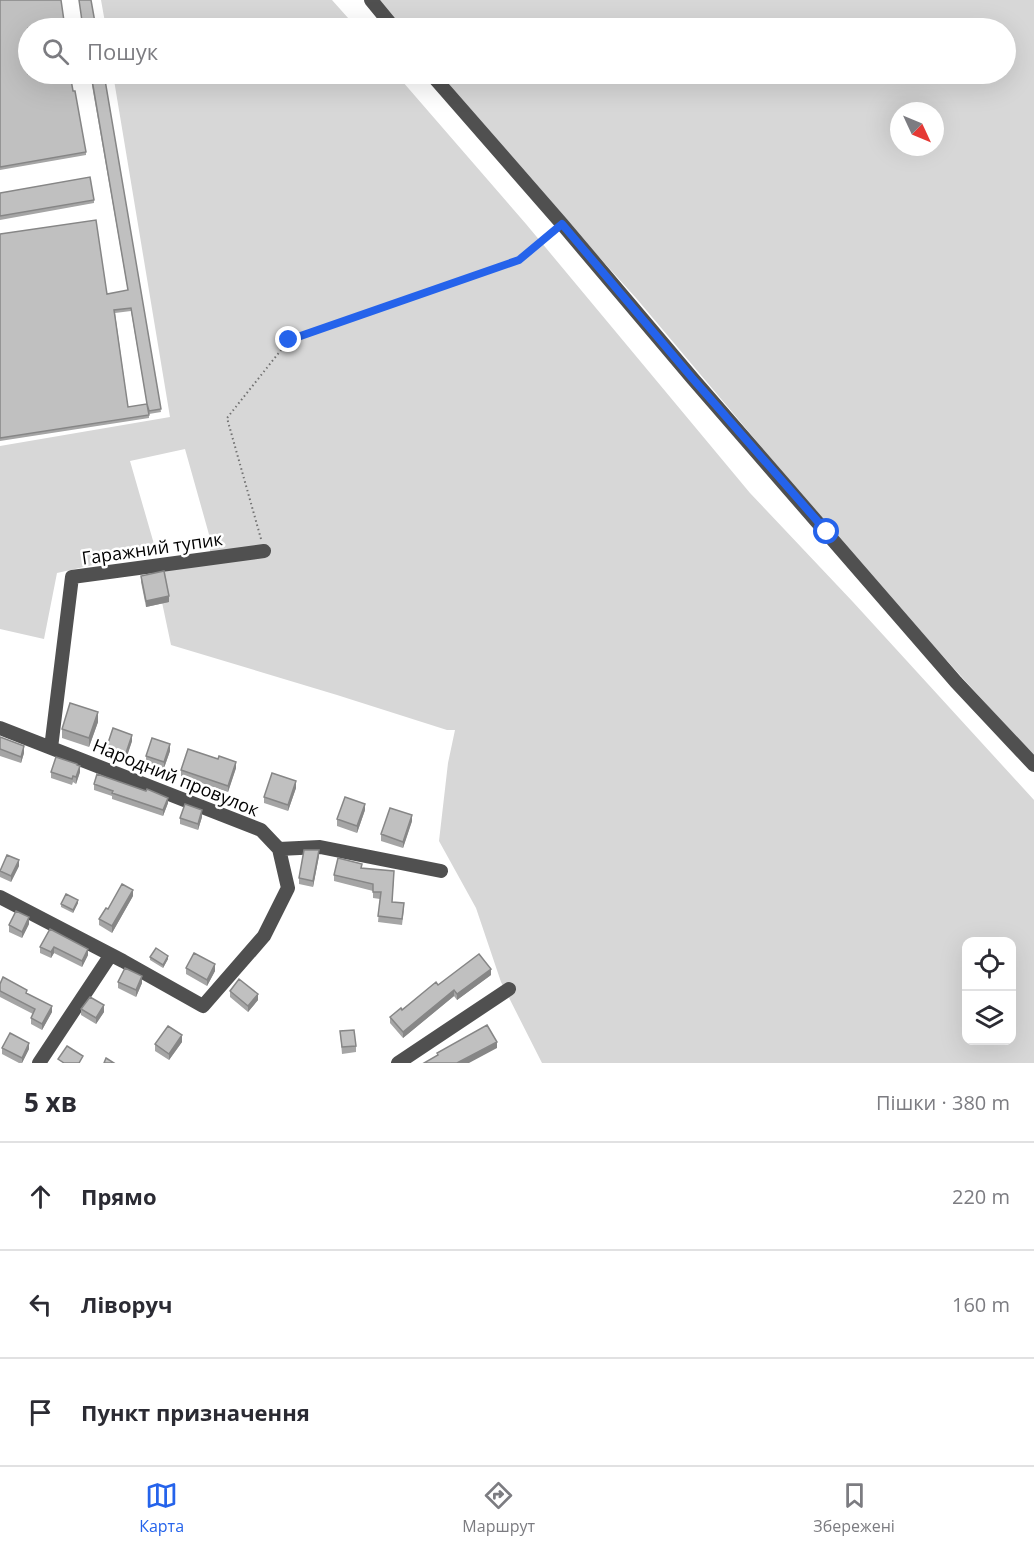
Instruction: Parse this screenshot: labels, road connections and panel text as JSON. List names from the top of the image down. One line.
{"streets":{"street":["Гаражний тупик","Народний провулок"]},"crossings":[["Гаражний тупик","Народний провулок"]],"north":"bottom right","page":{"search":"Пошук","heading":["5 хв","Пішки · 380 m"],"list":[["Прямо","220 m"],["Ліворуч","160 m"],"Пункт призначення"],"nav":["Карта","Маршрут","Збережені"]}}
